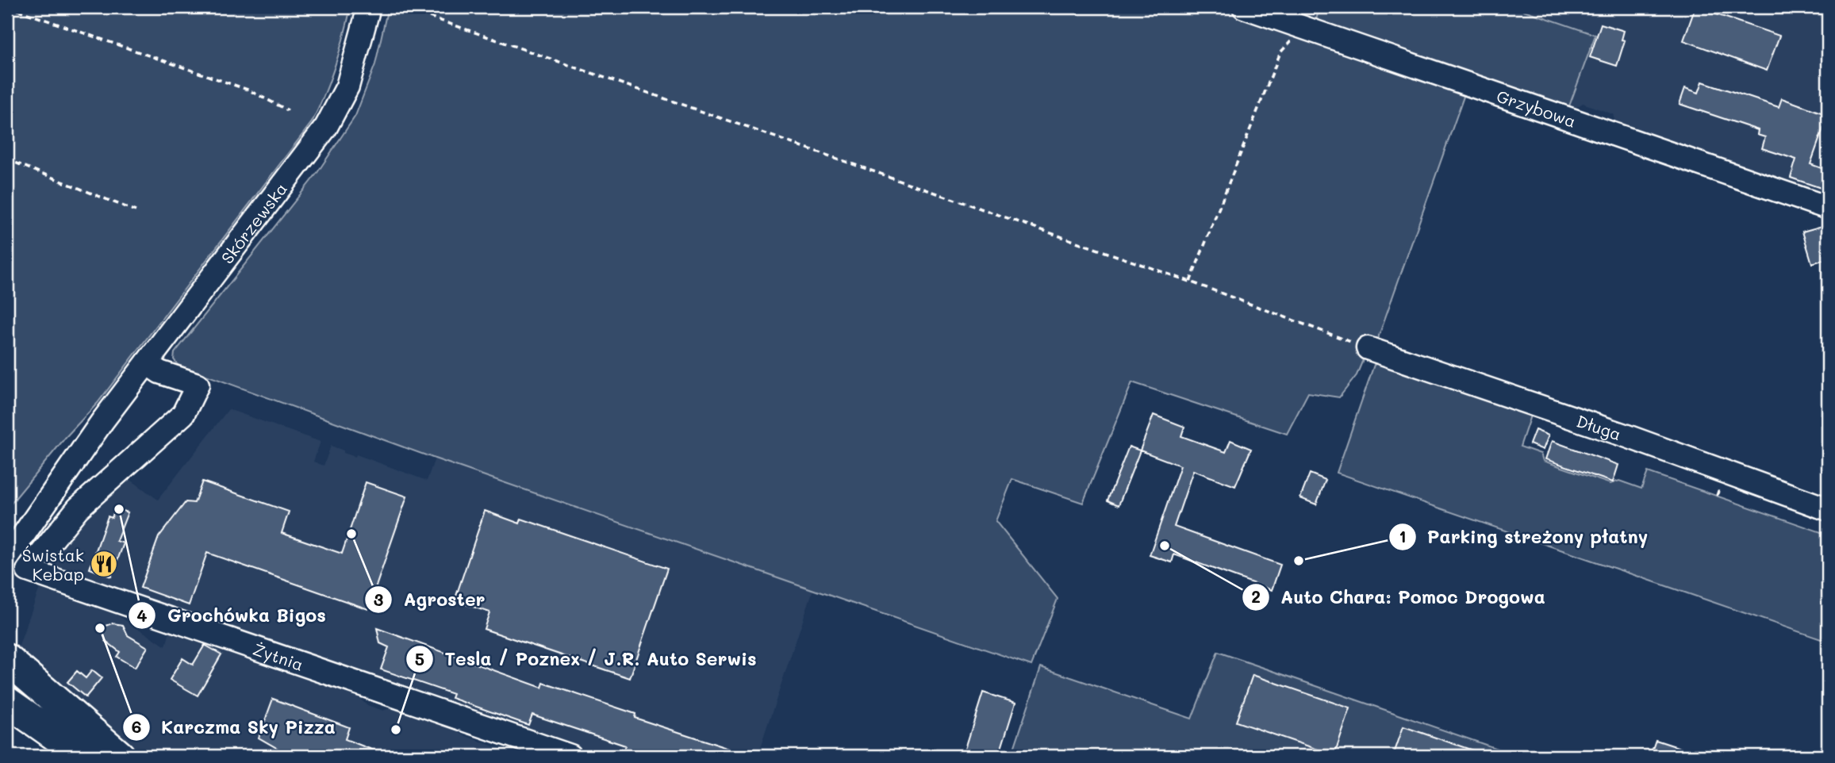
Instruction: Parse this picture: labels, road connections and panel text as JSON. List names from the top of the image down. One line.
{"streets":{"street":["Grzybowa","Skórzewska","Długa","Żytnia"]},"crossings":[["Skórzewska","Żytnia"]],"places":{"other":["Grochówka Bigos","Agroster","Auto Chara: Pomoc Drogowa","Parking streżony płatny","Karczma Sky Pizza","Tesla / Poznex / J.R. Auto Serwis"],"restaurant":["Świstak Kebap"]}}
